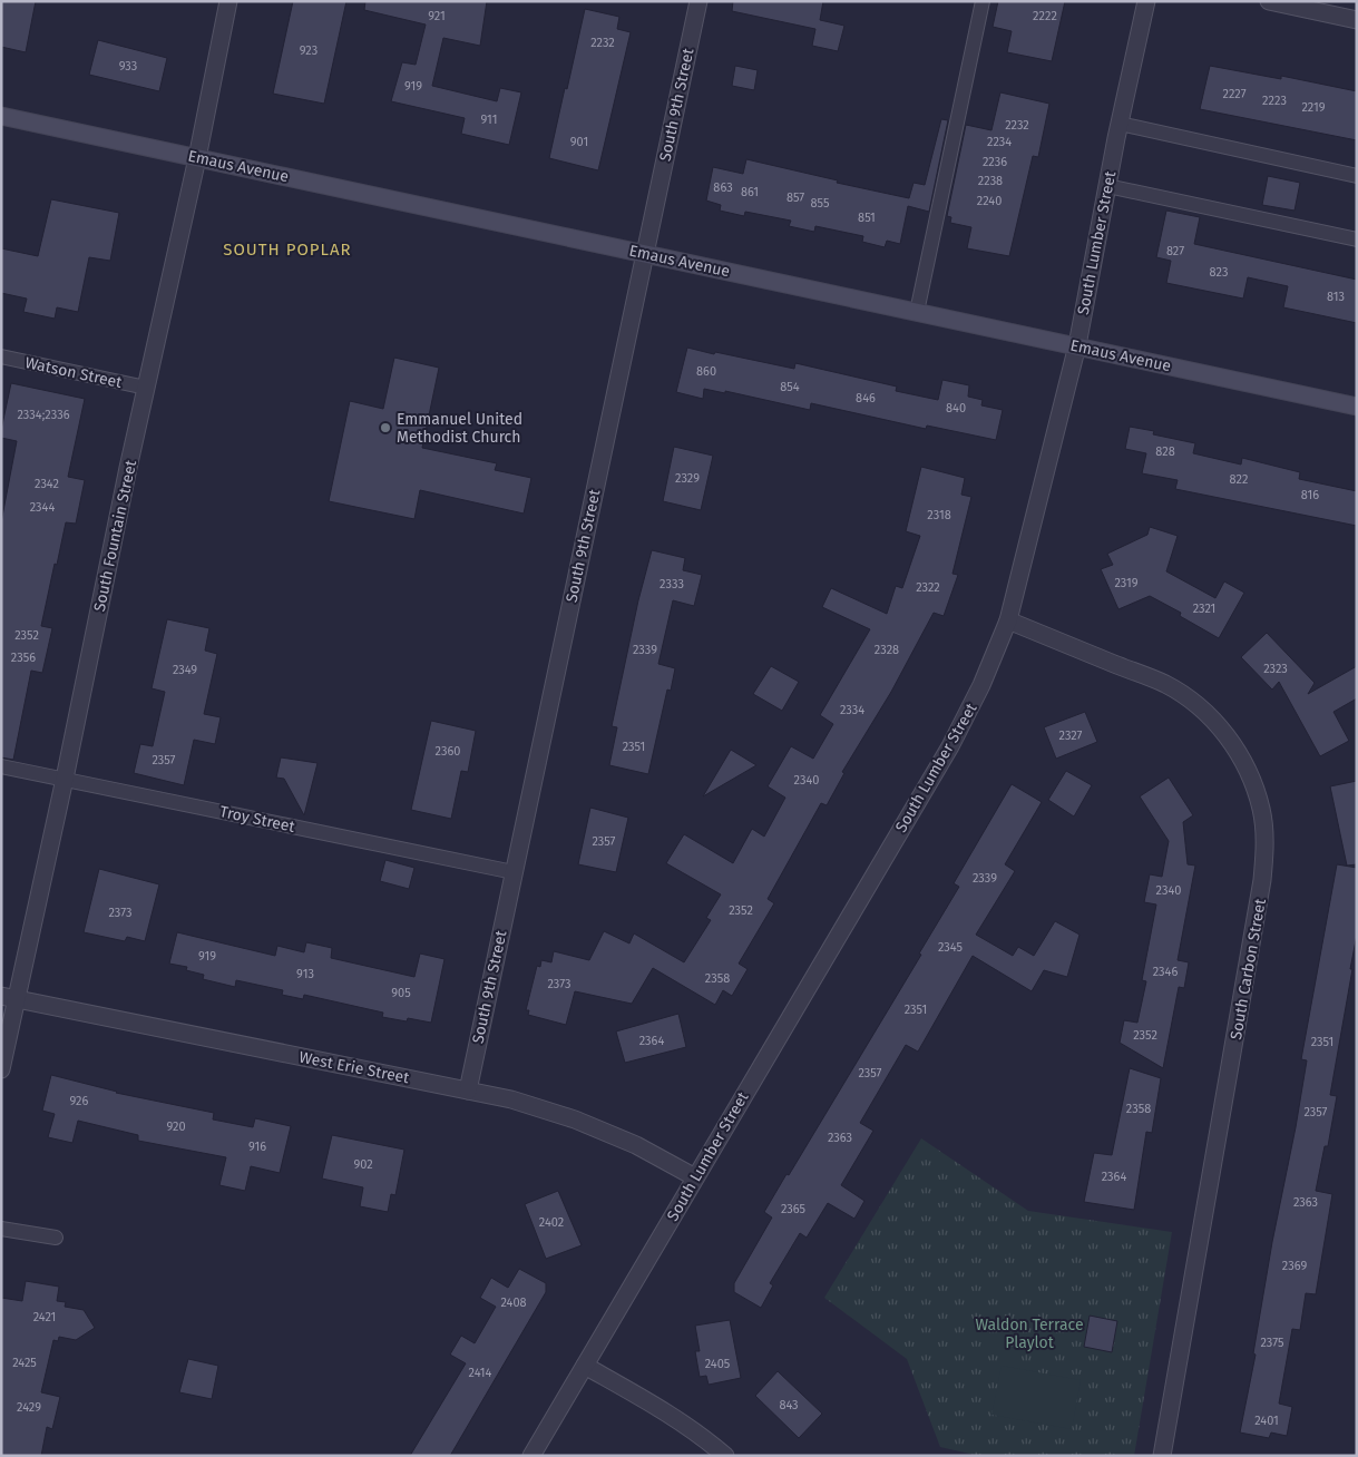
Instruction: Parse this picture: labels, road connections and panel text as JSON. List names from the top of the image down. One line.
{"streets":{"main road":["Emaus Avenue"],"street":["South 9th Street","South Lumber Street","South Fountain Street","South Carbon Street","West Erie Street"],"lane":["Watson Street","Troy Street"]},"crossings":[["South 9th Street","Emaus Avenue"],["South 9th Street","Troy Street"],["South 9th Street","West Erie Street"],["Emaus Avenue","South Lumber Street"],["Emaus Avenue","South Fountain Street"],["South Lumber Street","South Carbon Street"],["South Lumber Street","West Erie Street"],["Watson Street","South Fountain Street"],["South Fountain Street","Troy Street"],["South Fountain Street","West Erie Street"]],"districts":["SOUTH POPLAR"],"parks":["Waldon Terrace Playlot"],"places":["Emmanuel United Methodist Church"],"house_numbers":["921","2222","2232","923","933","919","2227","2223","2219","911","2232","901","2234","2236","2238","863","861","857","2240","855","851","827","823","813","860","854","846","840","2334;2336","828","2329","822","2342","816","2344","2318","2319","2333","2322","2321","2352","2339","2328","2356","2323","2349","2334","2327","2351","2360","2357","2340","2357","2339","2340","2352","2373","2345","919","2346","913","2358","2373","905","2351","2352","2364","2351","2357","926","2358","2357","920","2363","916","902","2364","2363","2365","2402","2369","2408","2421","2375","2425","2405","2414","843","2429","2401"]}
